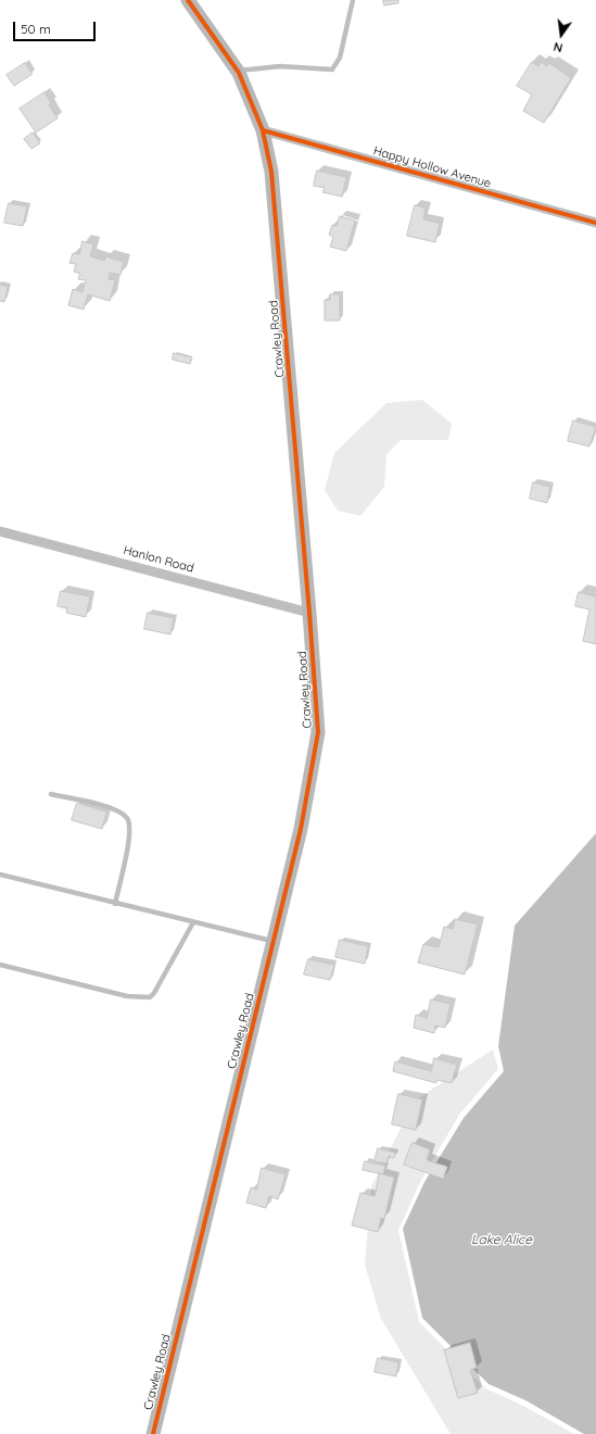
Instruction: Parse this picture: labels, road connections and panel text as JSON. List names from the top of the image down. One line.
{"streets":{"street":["Happy Hollow Avenue","Crawley Road","Hanlon Road"]},"crossings":[["Happy Hollow Avenue","Crawley Road"],["Crawley Road","Hanlon Road"]],"water":["Lake Alice"],"scale_bar":"50 m","north":"bottom"}
